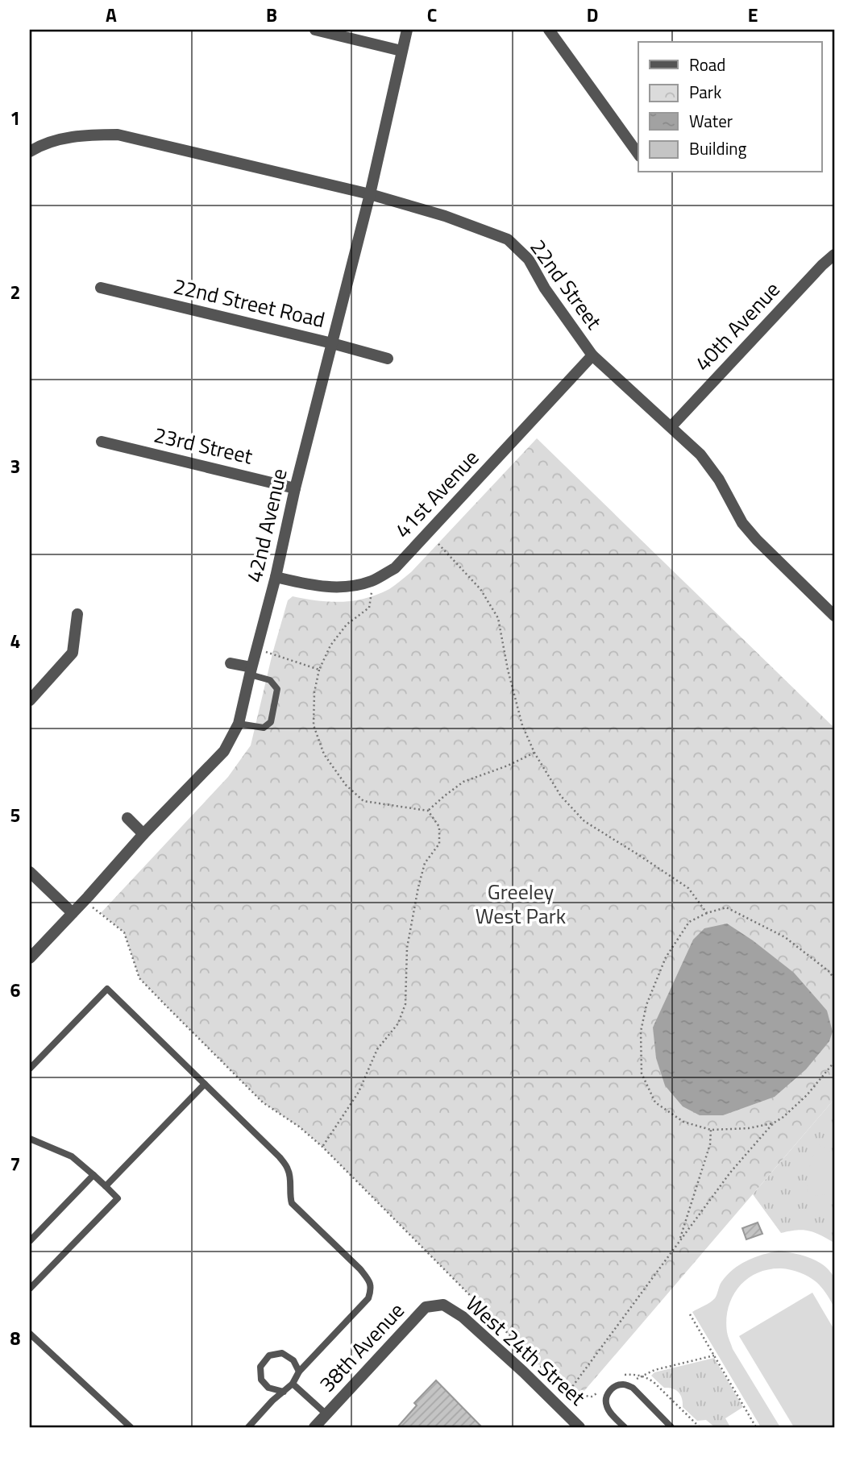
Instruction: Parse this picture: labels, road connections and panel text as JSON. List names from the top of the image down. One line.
{"streets":{"street":["22nd Street","22nd Street Road","40th Avenue","23rd Street","41st Avenue","42nd Avenue","38th Avenue","West 24th Street"]},"crossings":[["22nd Street","40th Avenue"],["22nd Street","41st Avenue"],["22nd Street","42nd Avenue"],["22nd Street Road","42nd Avenue"],["23rd Street","42nd Avenue"],["41st Avenue","42nd Avenue"],["38th Avenue","West 24th Street"]],"parks":["Greeley West Park"],"legend":["Road","Park","Water","Building"],"grid":{"columns":["A","B","C","D","E"],"rows":["1","2","3","4","5","6","7","8"]}}
